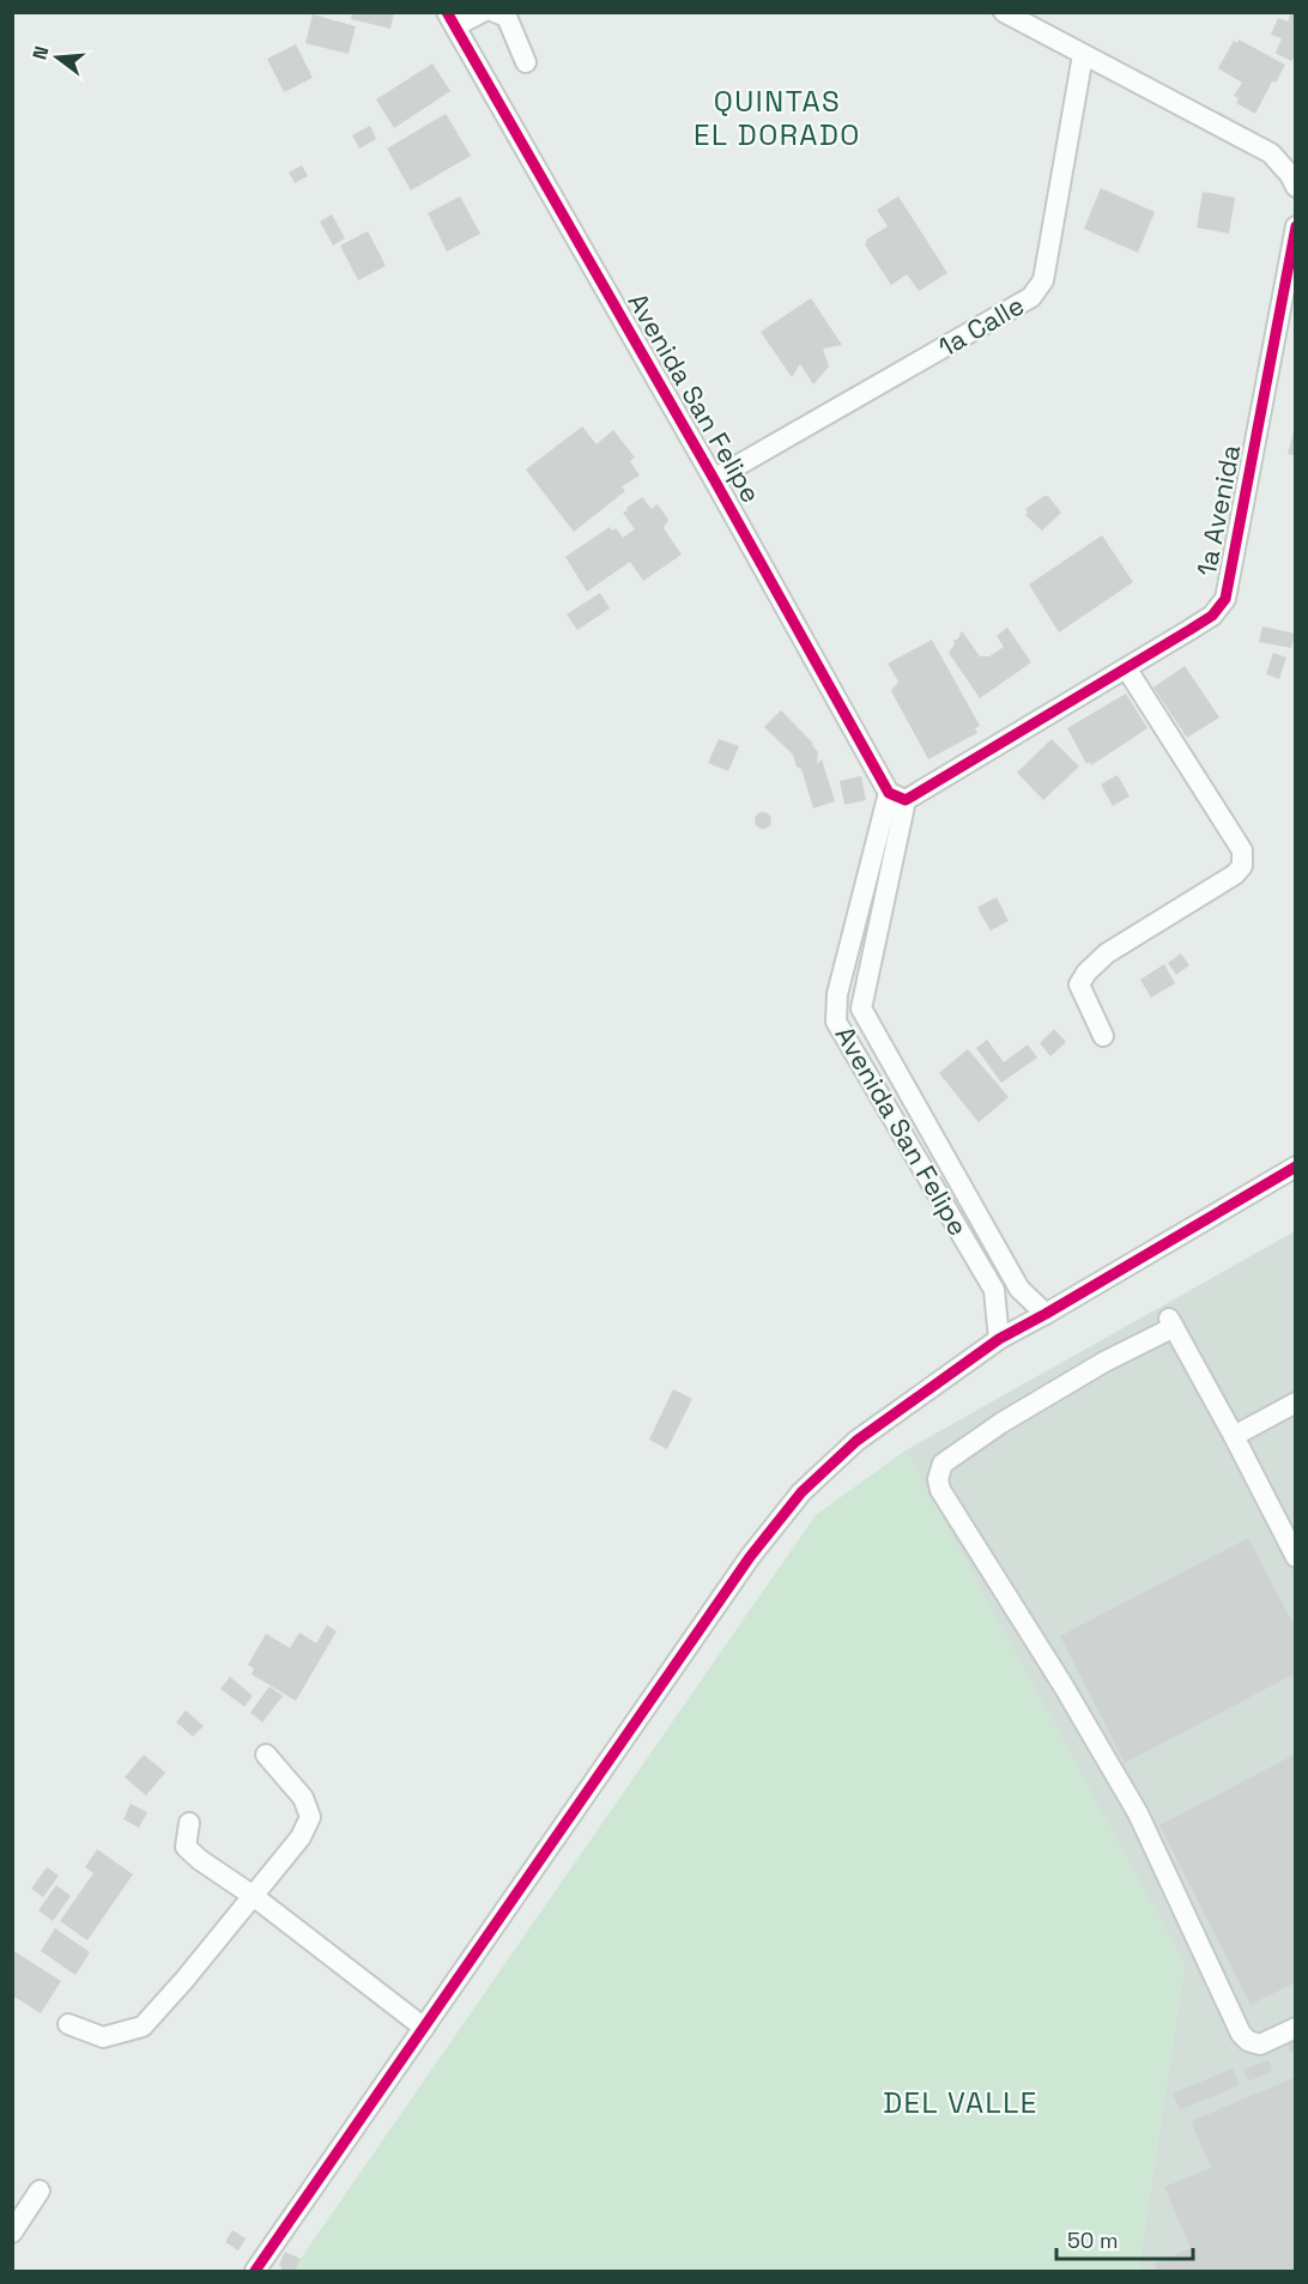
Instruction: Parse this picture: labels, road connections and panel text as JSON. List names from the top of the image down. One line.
{"streets":{"street":["1a Calle","Avenida San Felipe","1a Avenida"]},"crossings":[["1a Calle","Avenida San Felipe"],["Avenida San Felipe","1a Avenida"]],"districts":["QUINTAS EL DORADO","DEL VALLE"],"scale_bar":"50 m","north":"left"}
